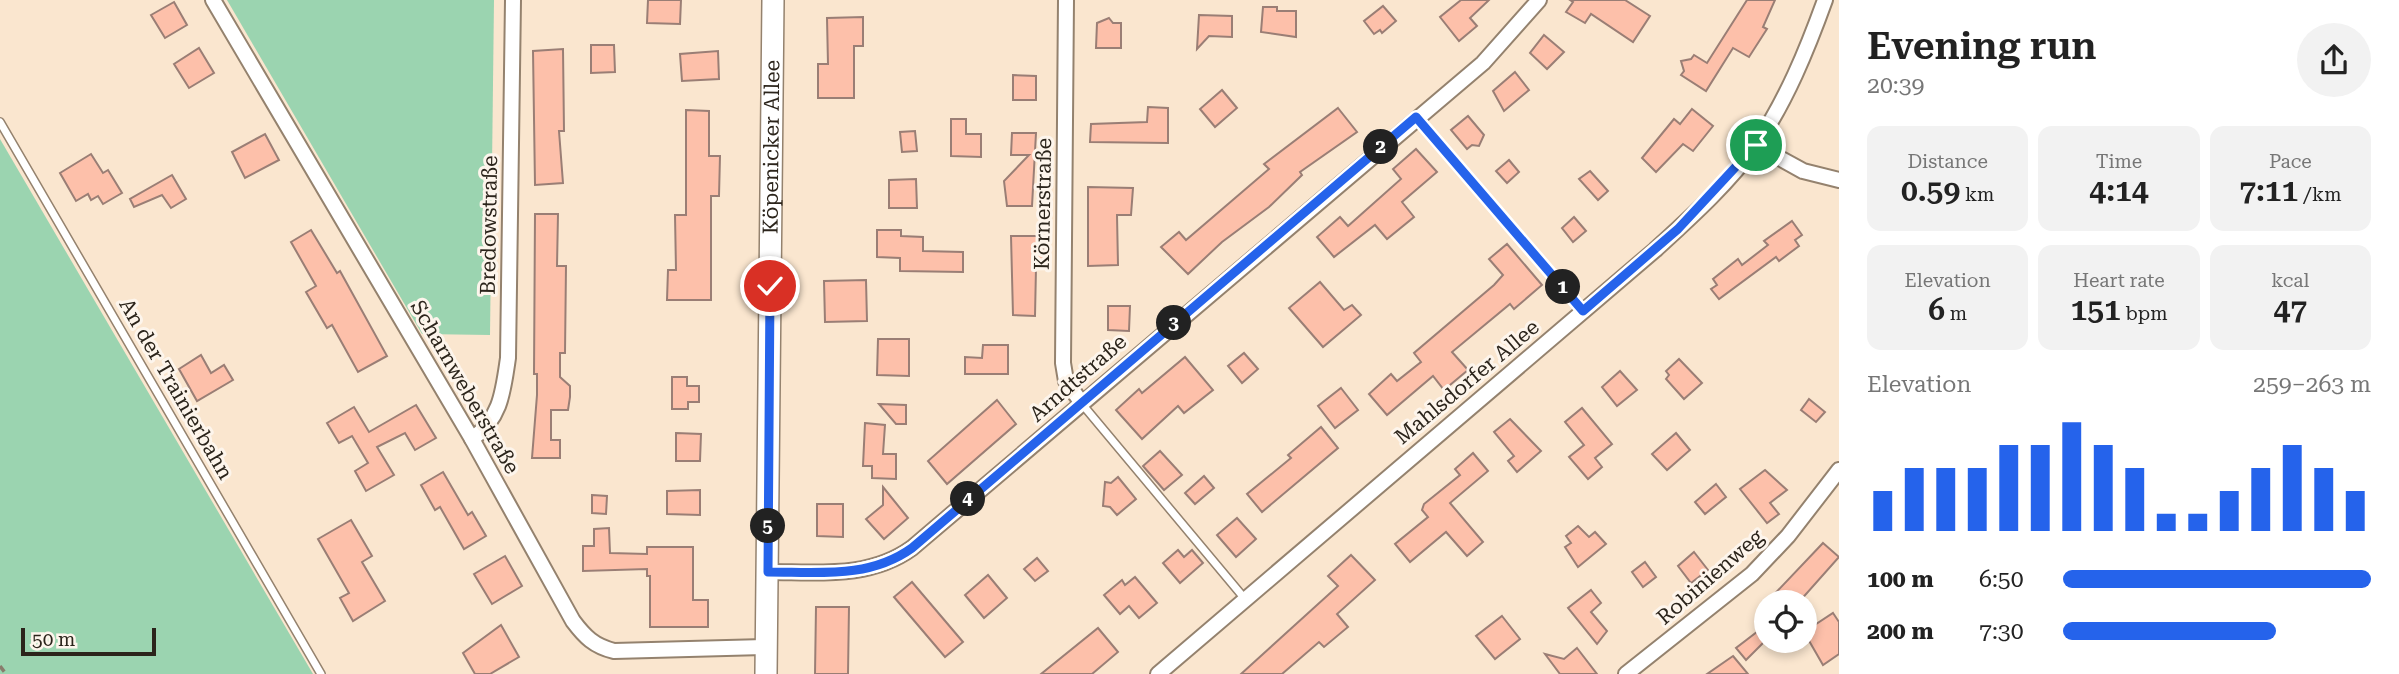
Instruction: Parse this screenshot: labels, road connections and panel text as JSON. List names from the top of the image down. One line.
{"streets":{"street":["Köpenicker Allee","Körnerstraße","Bredowstraße","Arndtstraße","Mahlsdorfer Allee","Scharnweberstraße","Robinienweg"],"lane":["An der Trainierbahn"]},"crossings":[["Köpenicker Allee","Arndtstraße"],["Köpenicker Allee","Scharnweberstraße"],["Körnerstraße","Arndtstraße"],["Bredowstraße","Scharnweberstraße"]],"scale_bar":"50 m","page":{"heading":["Evening run","20:39"],"stats":[["Distance","0.59 km"],["Time","4:14"],["Pace","7:11 /km"],["Elevation","6 m"],["Heart rate","151 bpm"],["kcal","47"]],"pins":["2","1","3","4","5"],"chart":["Elevation","259–263 m"],"list":[{"name":"100 m","note":"6:50"},{"name":"200 m","note":"7:30"}],"scale":"50 m"}}
